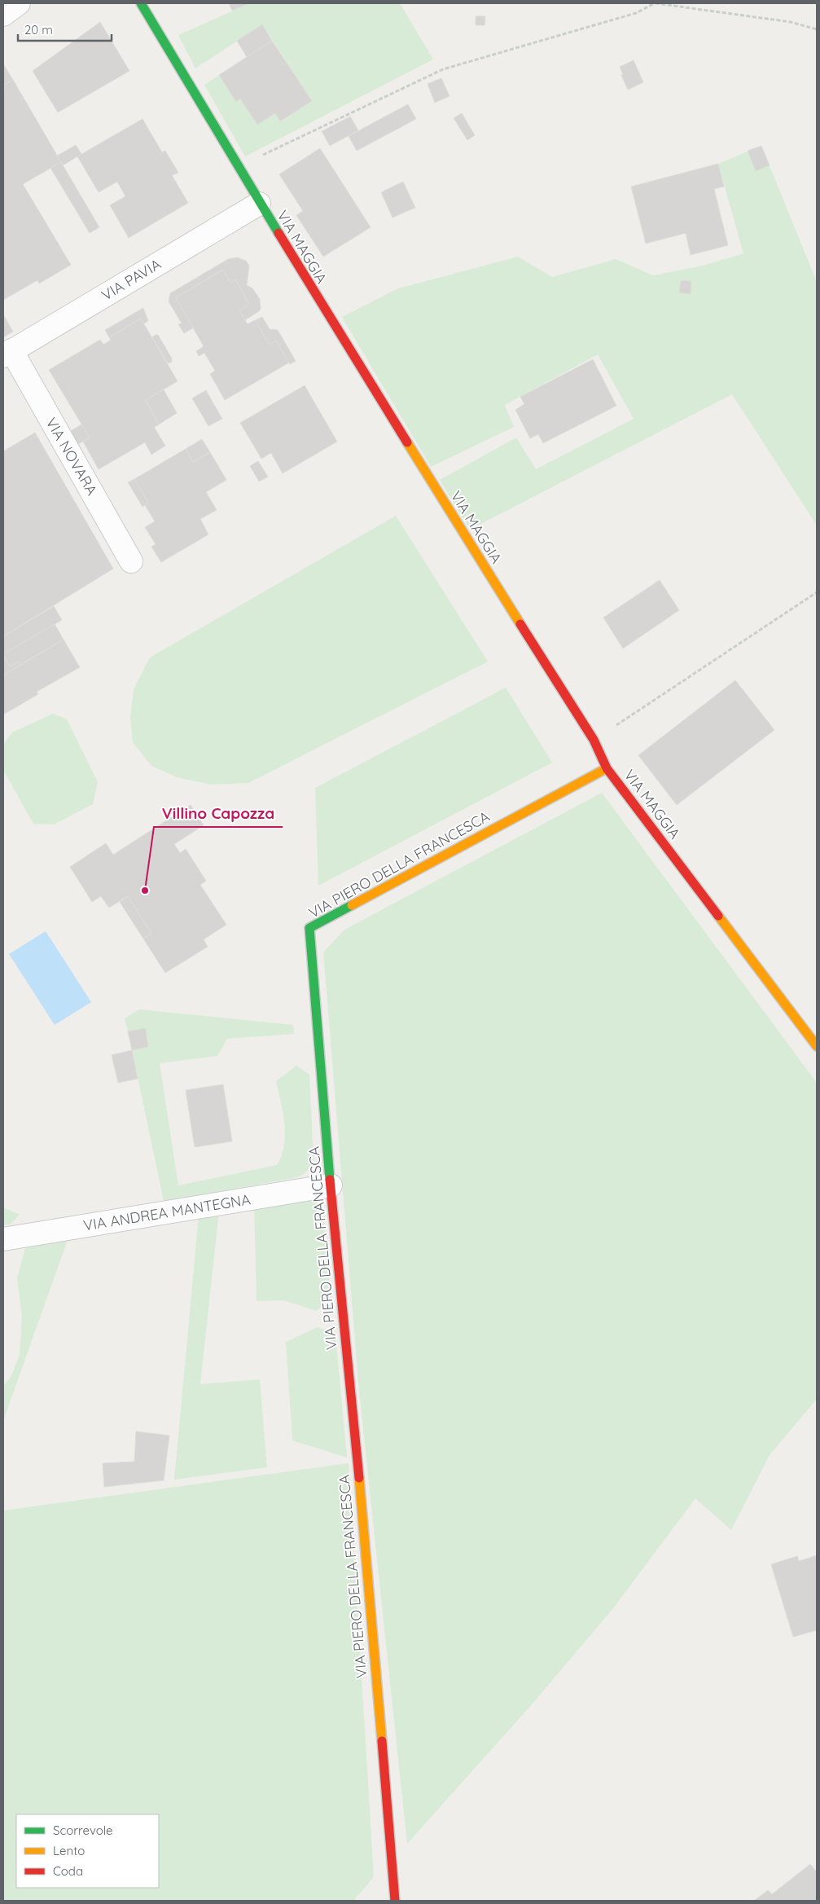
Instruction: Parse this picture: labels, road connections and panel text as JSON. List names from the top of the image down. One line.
{"streets":{"street":["VIA MAGGIA","VIA PAVIA","VIA NOVARA","VIA PIERO DELLA FRANCESCA","VIA ANDREA MANTEGNA"]},"crossings":[["VIA MAGGIA","VIA PAVIA"],["VIA MAGGIA","VIA PIERO DELLA FRANCESCA"],["VIA PAVIA","VIA NOVARA"],["VIA PIERO DELLA FRANCESCA","VIA ANDREA MANTEGNA"]],"places":["Villino Capozza"],"legend":["Scorrevole","Lento","Coda"],"scale_bar":"20 m"}
